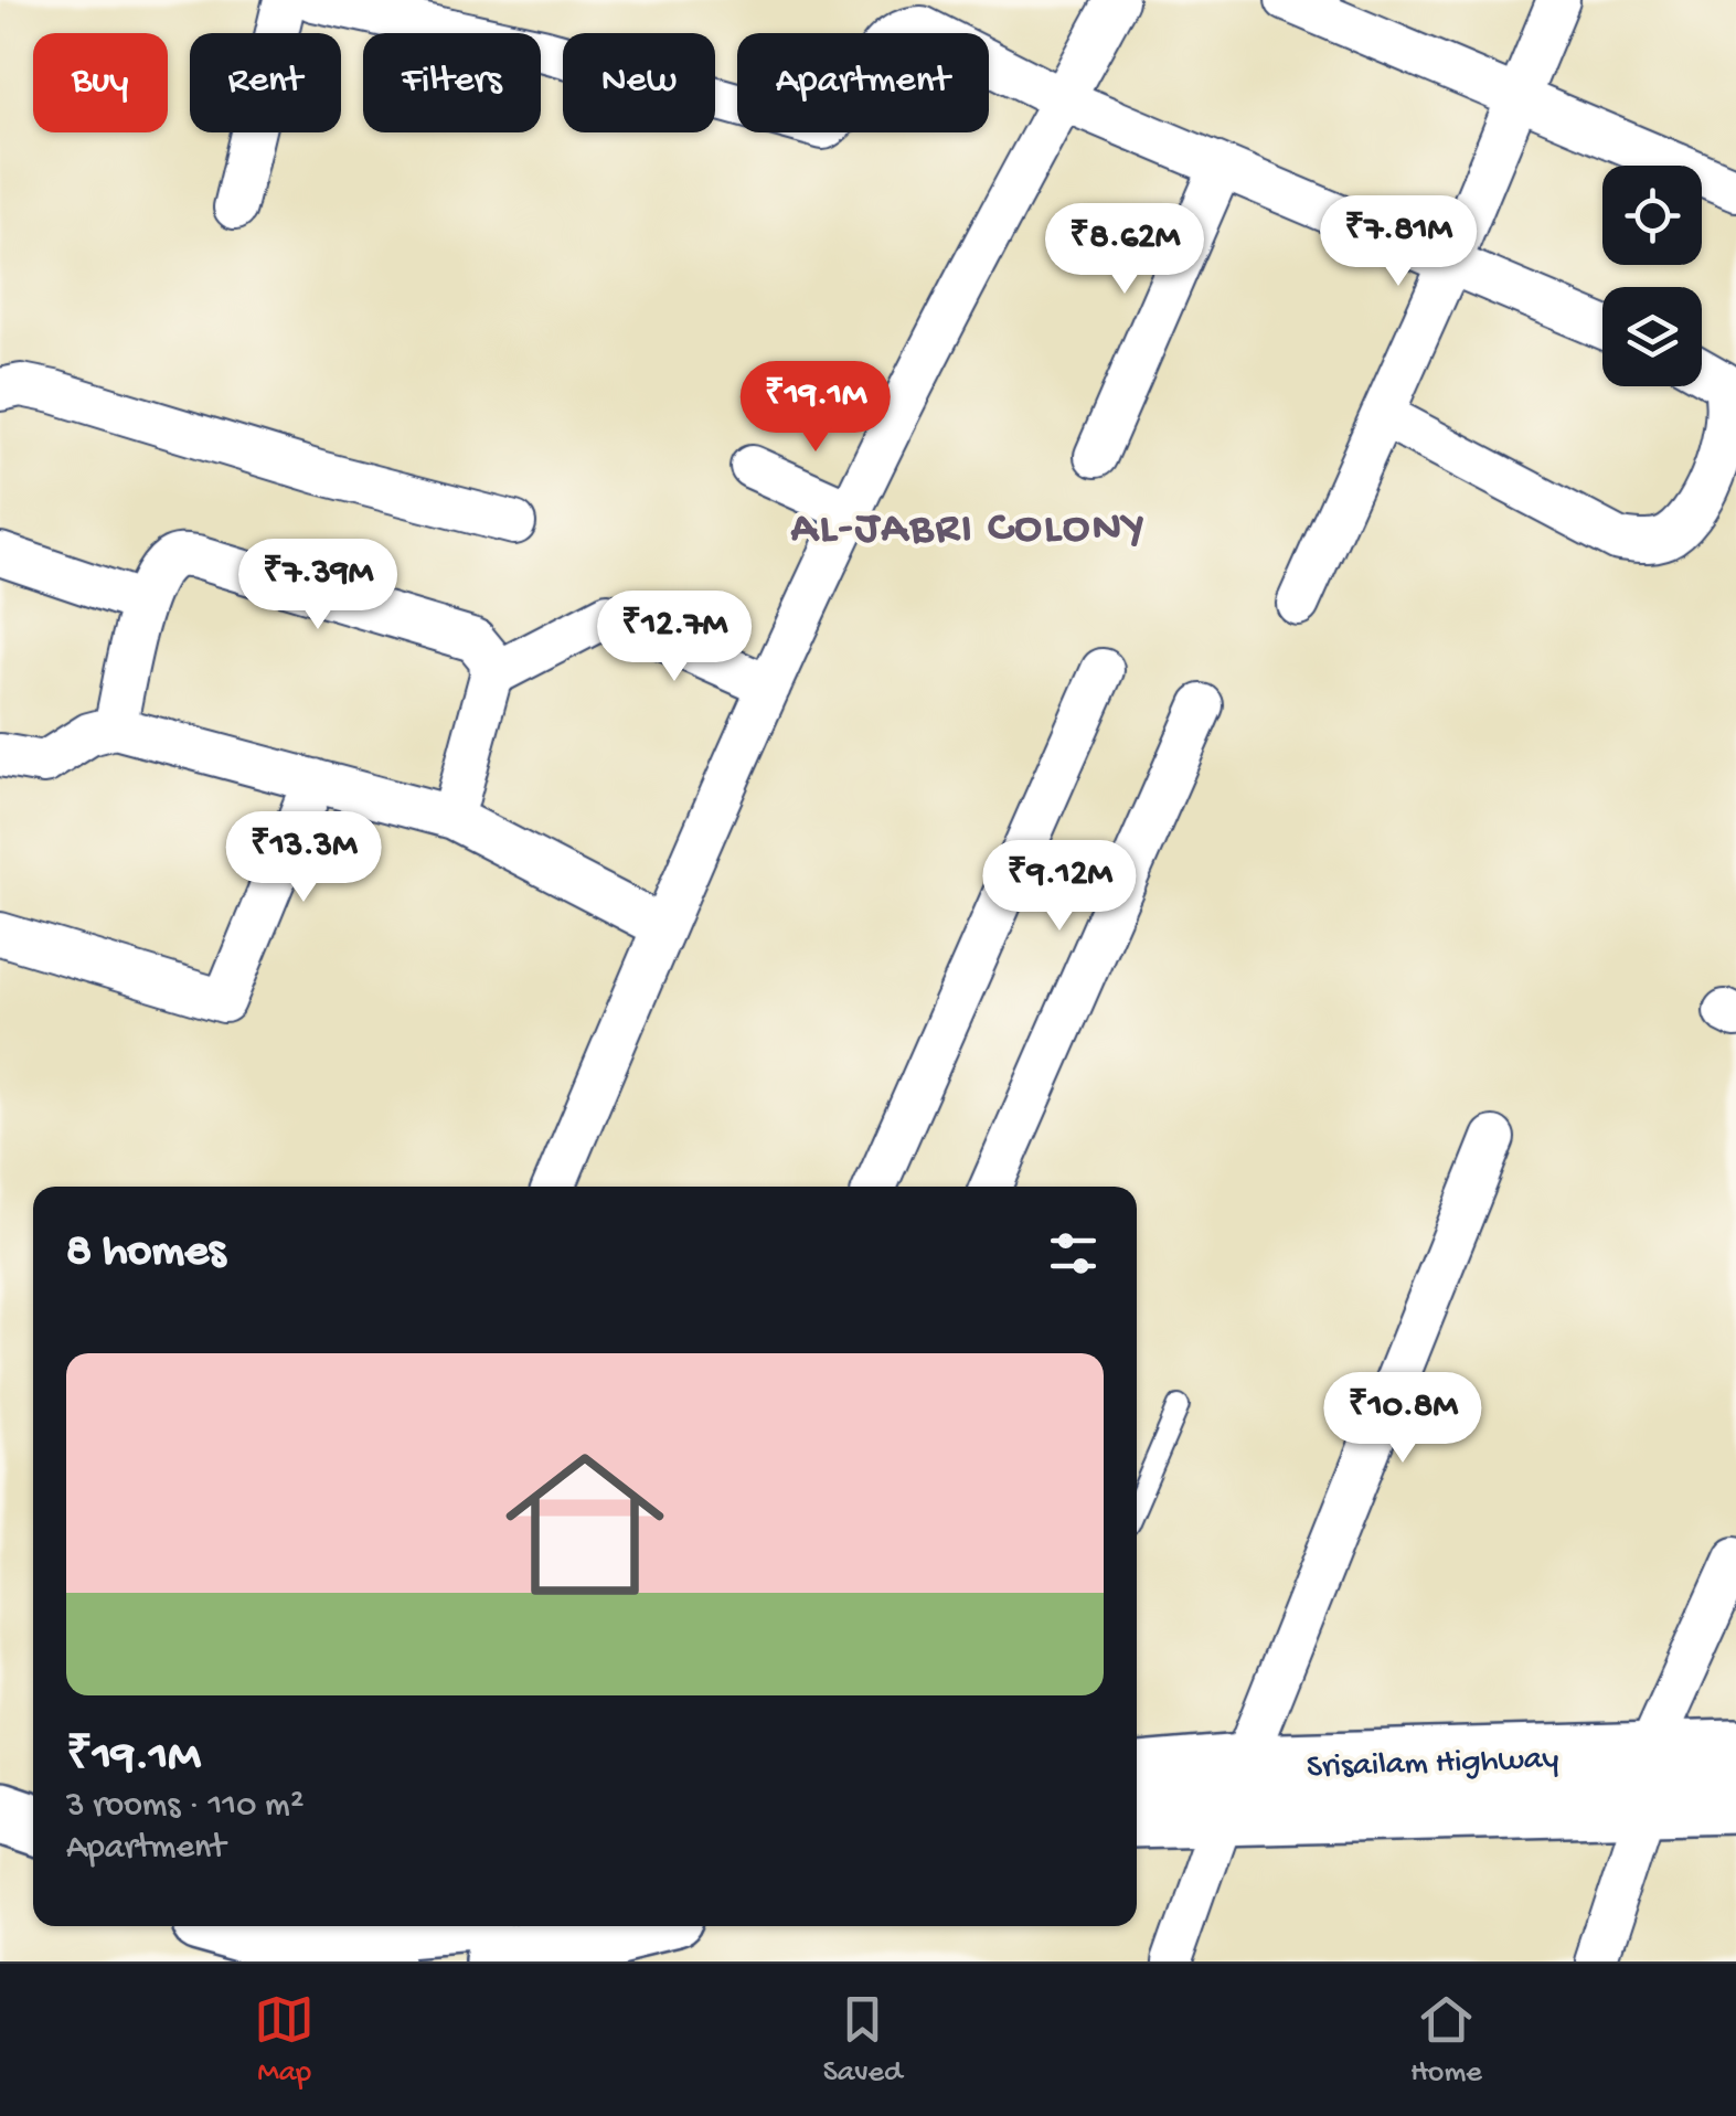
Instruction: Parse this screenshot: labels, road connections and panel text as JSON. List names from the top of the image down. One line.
{"streets":{"highway":["Srisailam Highway"]},"districts":["AL-JABRI COLONY"],"page":{"chip":["Buy","Rent","Filters","New","Apartment"],"price":["₹7.81M","₹8.62M","₹19.1M","₹7.39M","₹12.7M","₹13.3M","₹9.12M","₹10.8M"],"heading":"8 homes","list":[{"name":"₹19.1M","note":"3 rooms · 110 m² · Apartment"}],"tabs":["Map","Saved","Home"]}}
